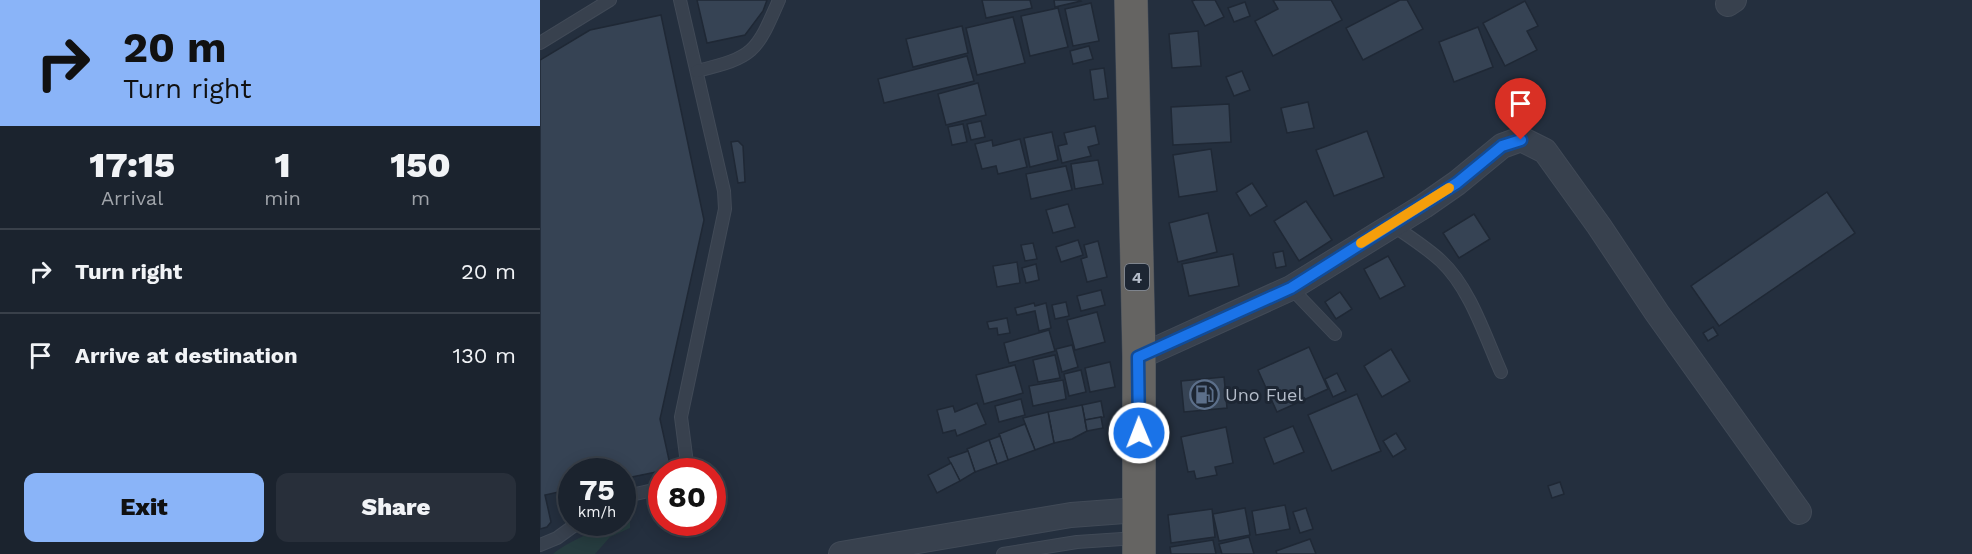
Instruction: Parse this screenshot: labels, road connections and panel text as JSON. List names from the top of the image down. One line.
{"streets":{"highway":["4"]},"places":{"fuel station":["Uno Fuel"]},"page":{"turn":["20 m","Turn right"],"eta":["17:15","Arrival","1","min","150","m"],"list":[{"name":"Turn right","value":"20 m"},{"name":"Arrive at destination","value":"130 m"}],"speed":"75 km/h","limit":"80","buttons":["Exit","Share"]}}
